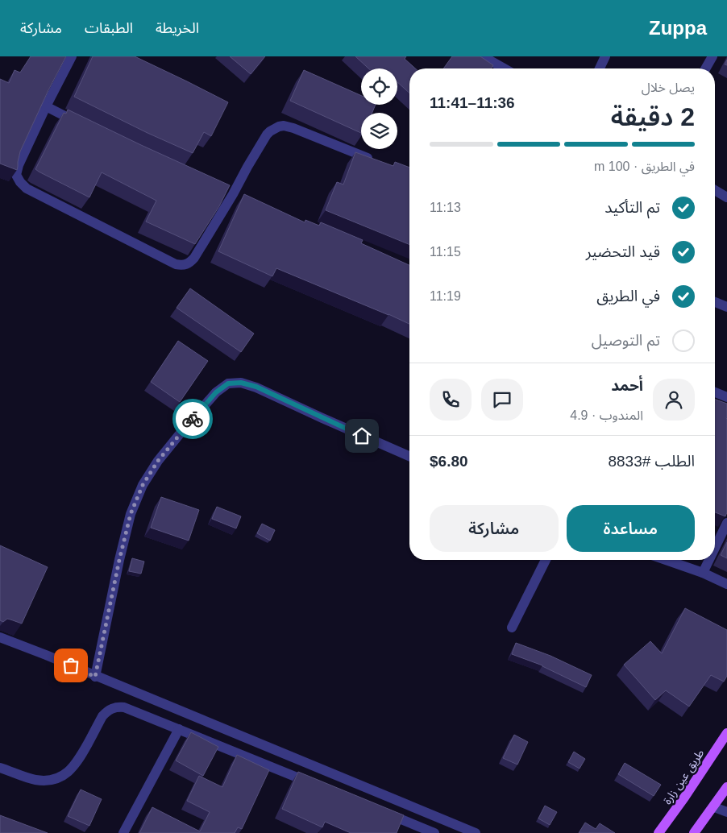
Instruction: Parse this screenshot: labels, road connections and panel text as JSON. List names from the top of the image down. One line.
{"streets":{"main road":["طريق عين زارة"]},"page":{"header":"Zuppa","nav":["الخريطة","الطبقات","مشاركة"],"heading":["2 دقيقة","يصل خلال","11:36–11:41"],"panel":["أحمد","المندوب · 4.9","الطلب #8833","$6.80"],"bar":"في الطريق · 100 m","list":[["تم التأكيد","11:13"],["قيد التحضير","11:15"],["في الطريق","11:19"],"تم التوصيل"],"buttons":["مساعدة","مشاركة"]}}
